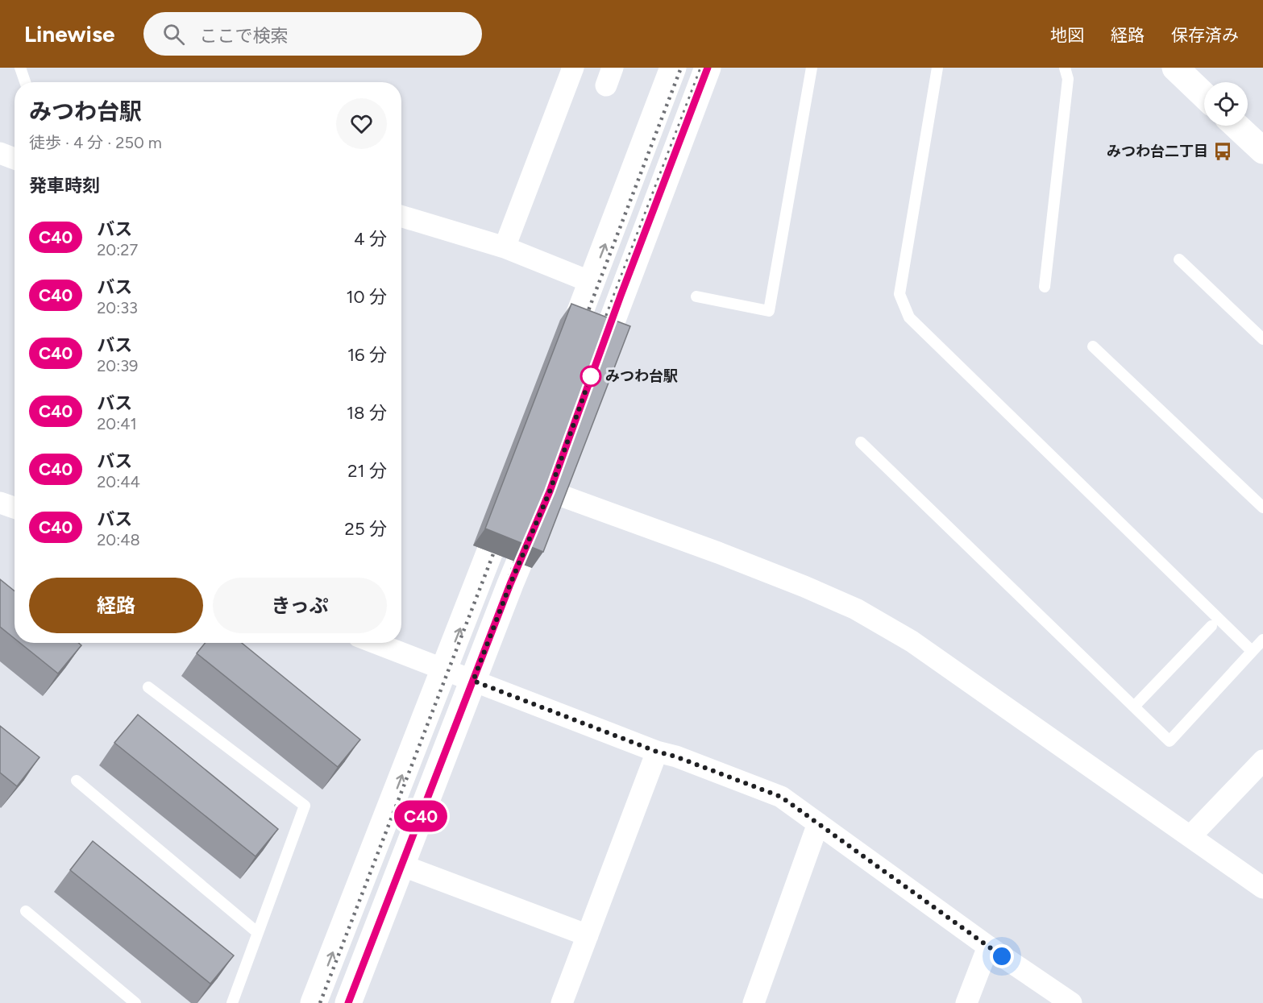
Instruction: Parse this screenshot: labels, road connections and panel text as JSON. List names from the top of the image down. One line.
{"places":{"bus stop":["みつわ台二丁目"],"other":["みつわ台駅"]},"lines":["bus line C40"],"page":{"header":"Linewise","search":"ここで検索","nav":["地図","経路","保存済み"],"on_map":"C40","heading":[["みつわ台駅","徒歩 · 4 分 · 250 m"],"発車時刻"],"list":[{"mark":"C40","name":"バス","note":"20:27","value":"4 分"},{"mark":"C40","name":"バス","note":"20:33","value":"10 分"},{"mark":"C40","name":"バス","note":"20:39","value":"16 分"},{"mark":"C40","name":"バス","note":"20:41","value":"18 分"},{"mark":"C40","name":"バス","note":"20:44","value":"21 分"},{"mark":"C40","name":"バス","note":"20:48","value":"25 分"}],"buttons":["経路","きっぷ"]}}
